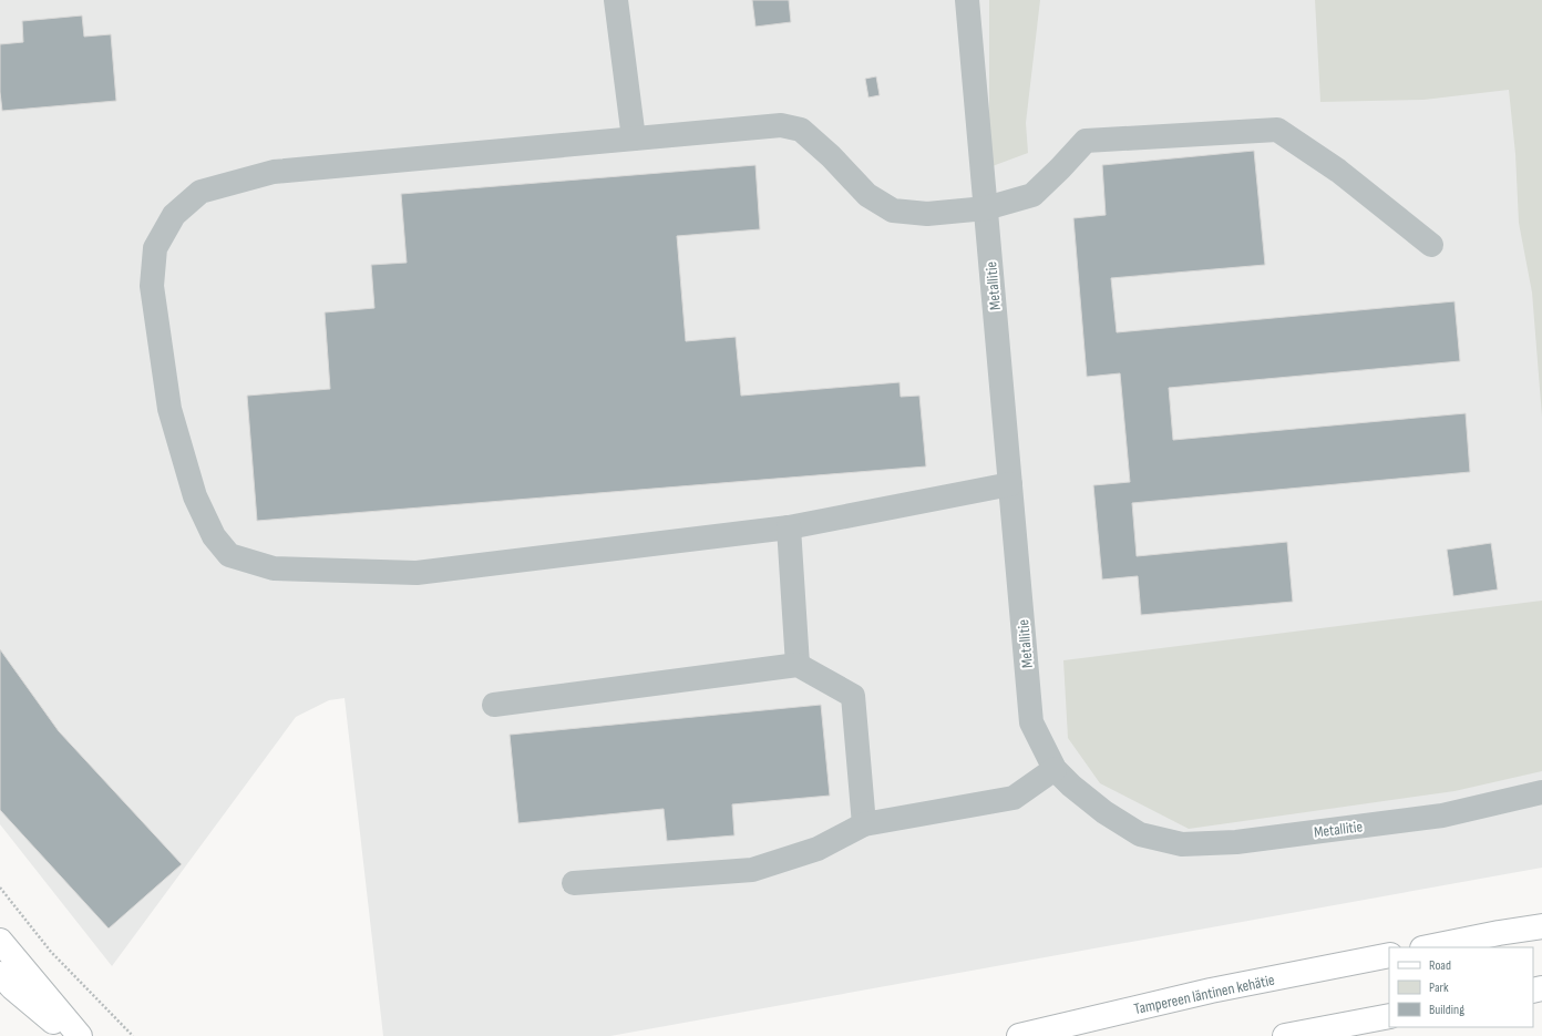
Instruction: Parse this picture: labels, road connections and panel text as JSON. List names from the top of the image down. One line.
{"streets":{"main road":["Tampereen läntinen kehätie"],"street":["Metallitie"]},"legend":["Road","Park","Building"]}
